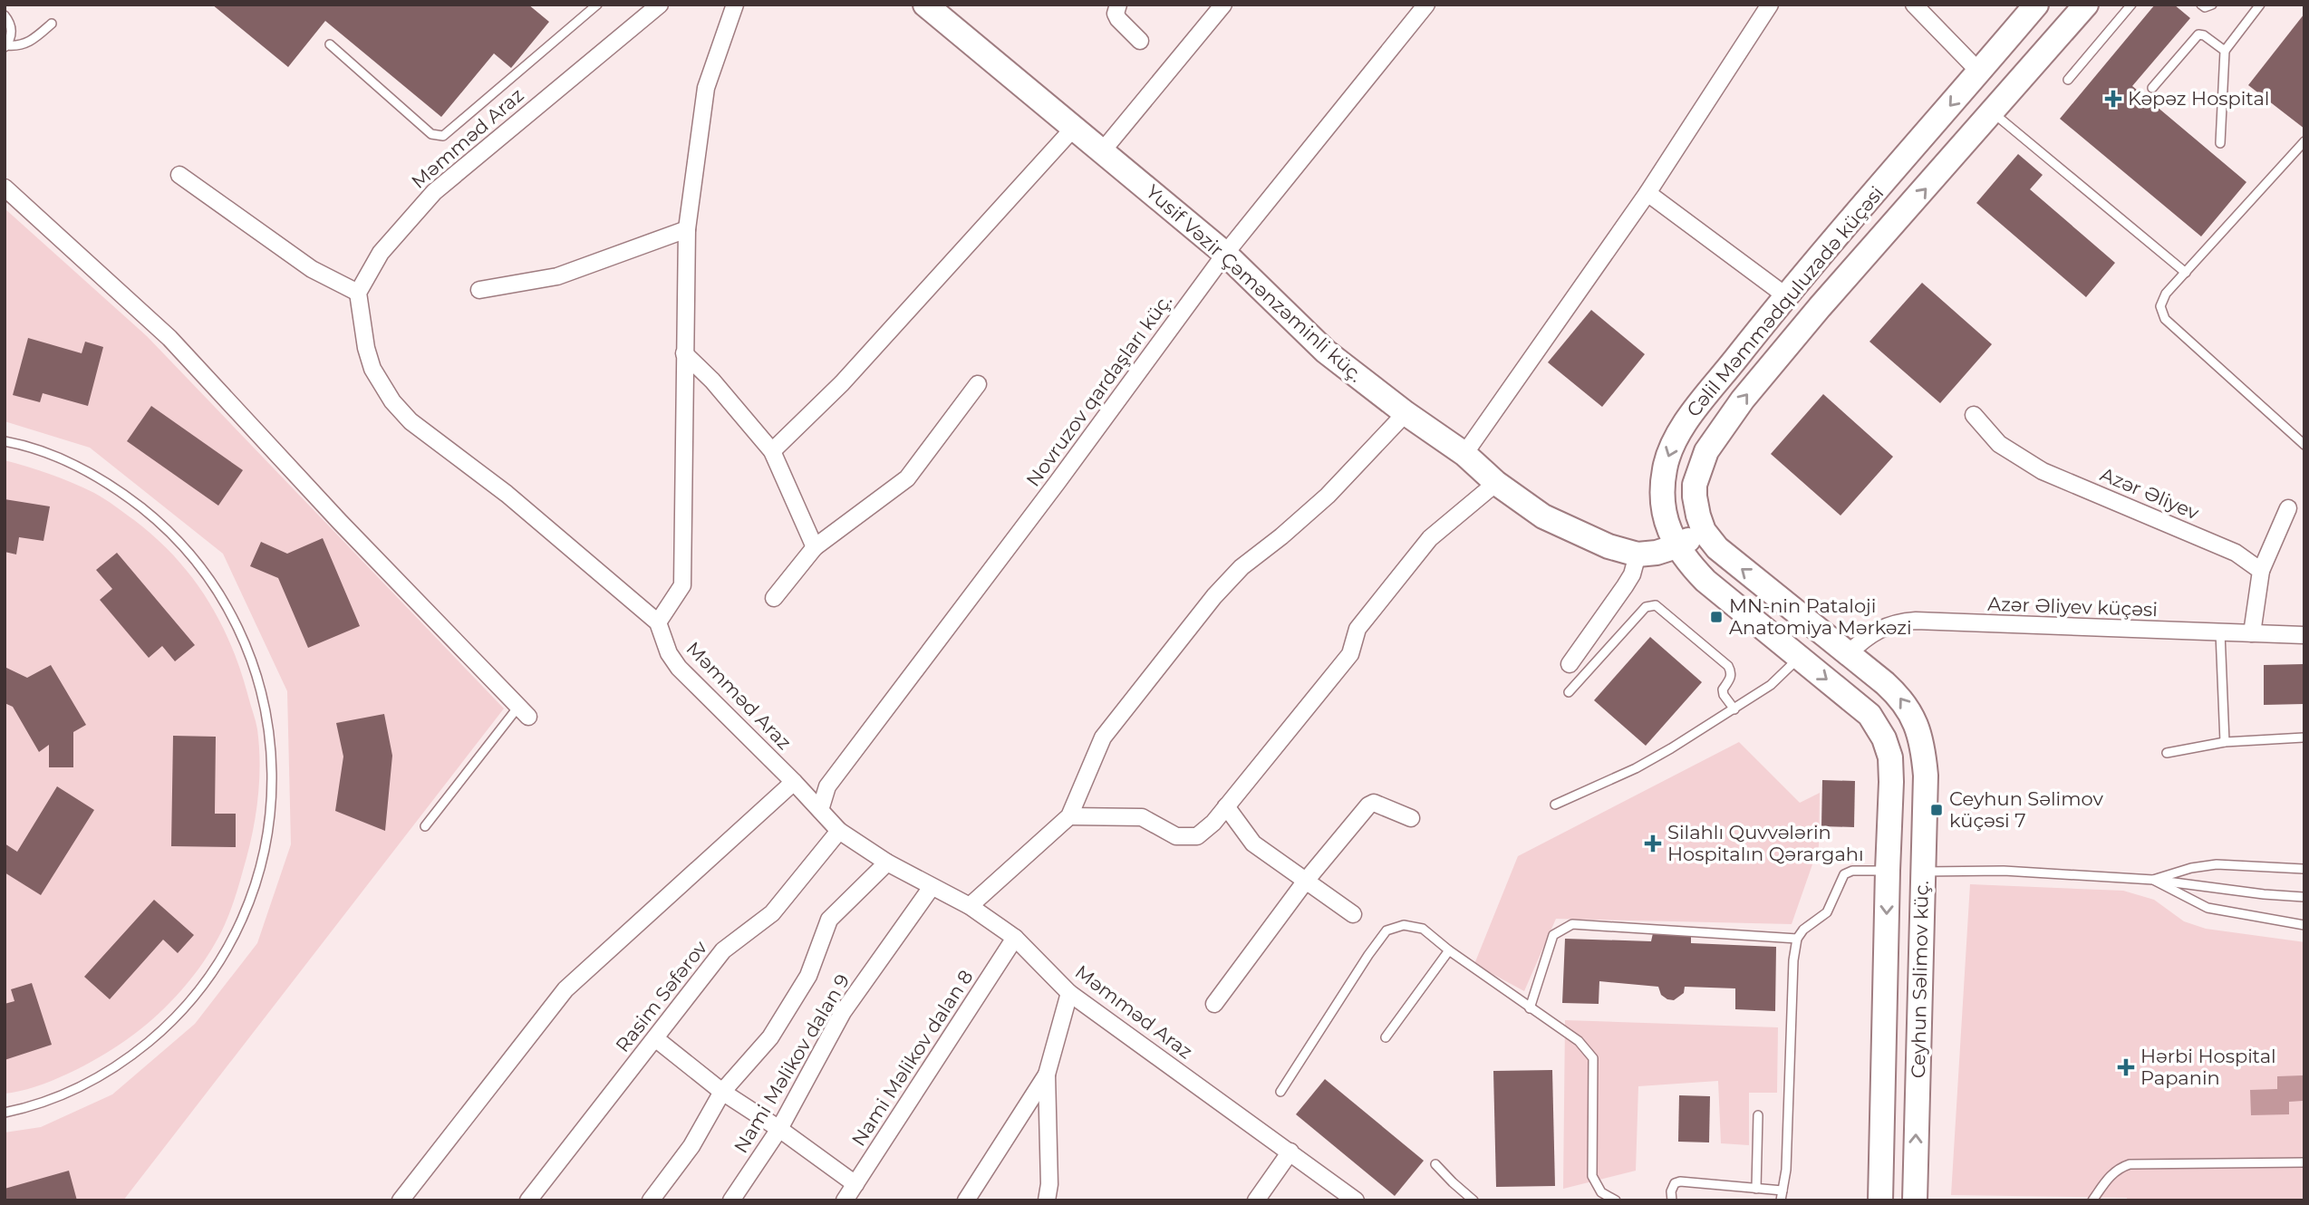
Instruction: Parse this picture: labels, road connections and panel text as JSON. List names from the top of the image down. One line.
{"streets":{"main road":["Yusif Vəzir Çəmənzəminli küç.","Cəlil Məmmədquluzadə küçəsi","Ceyhun Səlimov küç."],"street":["Məmməd Araz","Novruzov qardaşları küç.","Azər Əliyev","Azər Əliyev küçəsi","Rasim Səfərov","Nami Məlikov dalan 8","Nami Məlikov dalan 9"]},"crossings":[["Məmməd Araz","Novruzov qardaşları küç."],["Məmməd Araz","Rasim Səfərov"],["Məmməd Araz","Nami Məlikov dalan 8"],["Məmməd Araz","Nami Məlikov dalan 9"],["Yusif Vəzir Çəmənzəminli küç.","Cəlil Məmmədquluzadə küçəsi"],["Yusif Vəzir Çəmənzəminli küç.","Novruzov qardaşları küç."],["Cəlil Məmmədquluzadə küçəsi","Azər Əliyev küçəsi"],["Cəlil Məmmədquluzadə küçəsi","Ceyhun Səlimov küç."]],"places":{"health":["Kəpəz Hospital","Silahlı Quvvələrin Hospitalın Qərargahı","Hərbi Hospital Papanin"],"transit":["MN-nin Pataloji Anatomiya Mərkəzi","Ceyhun Səlimov küçəsi 7"]}}
